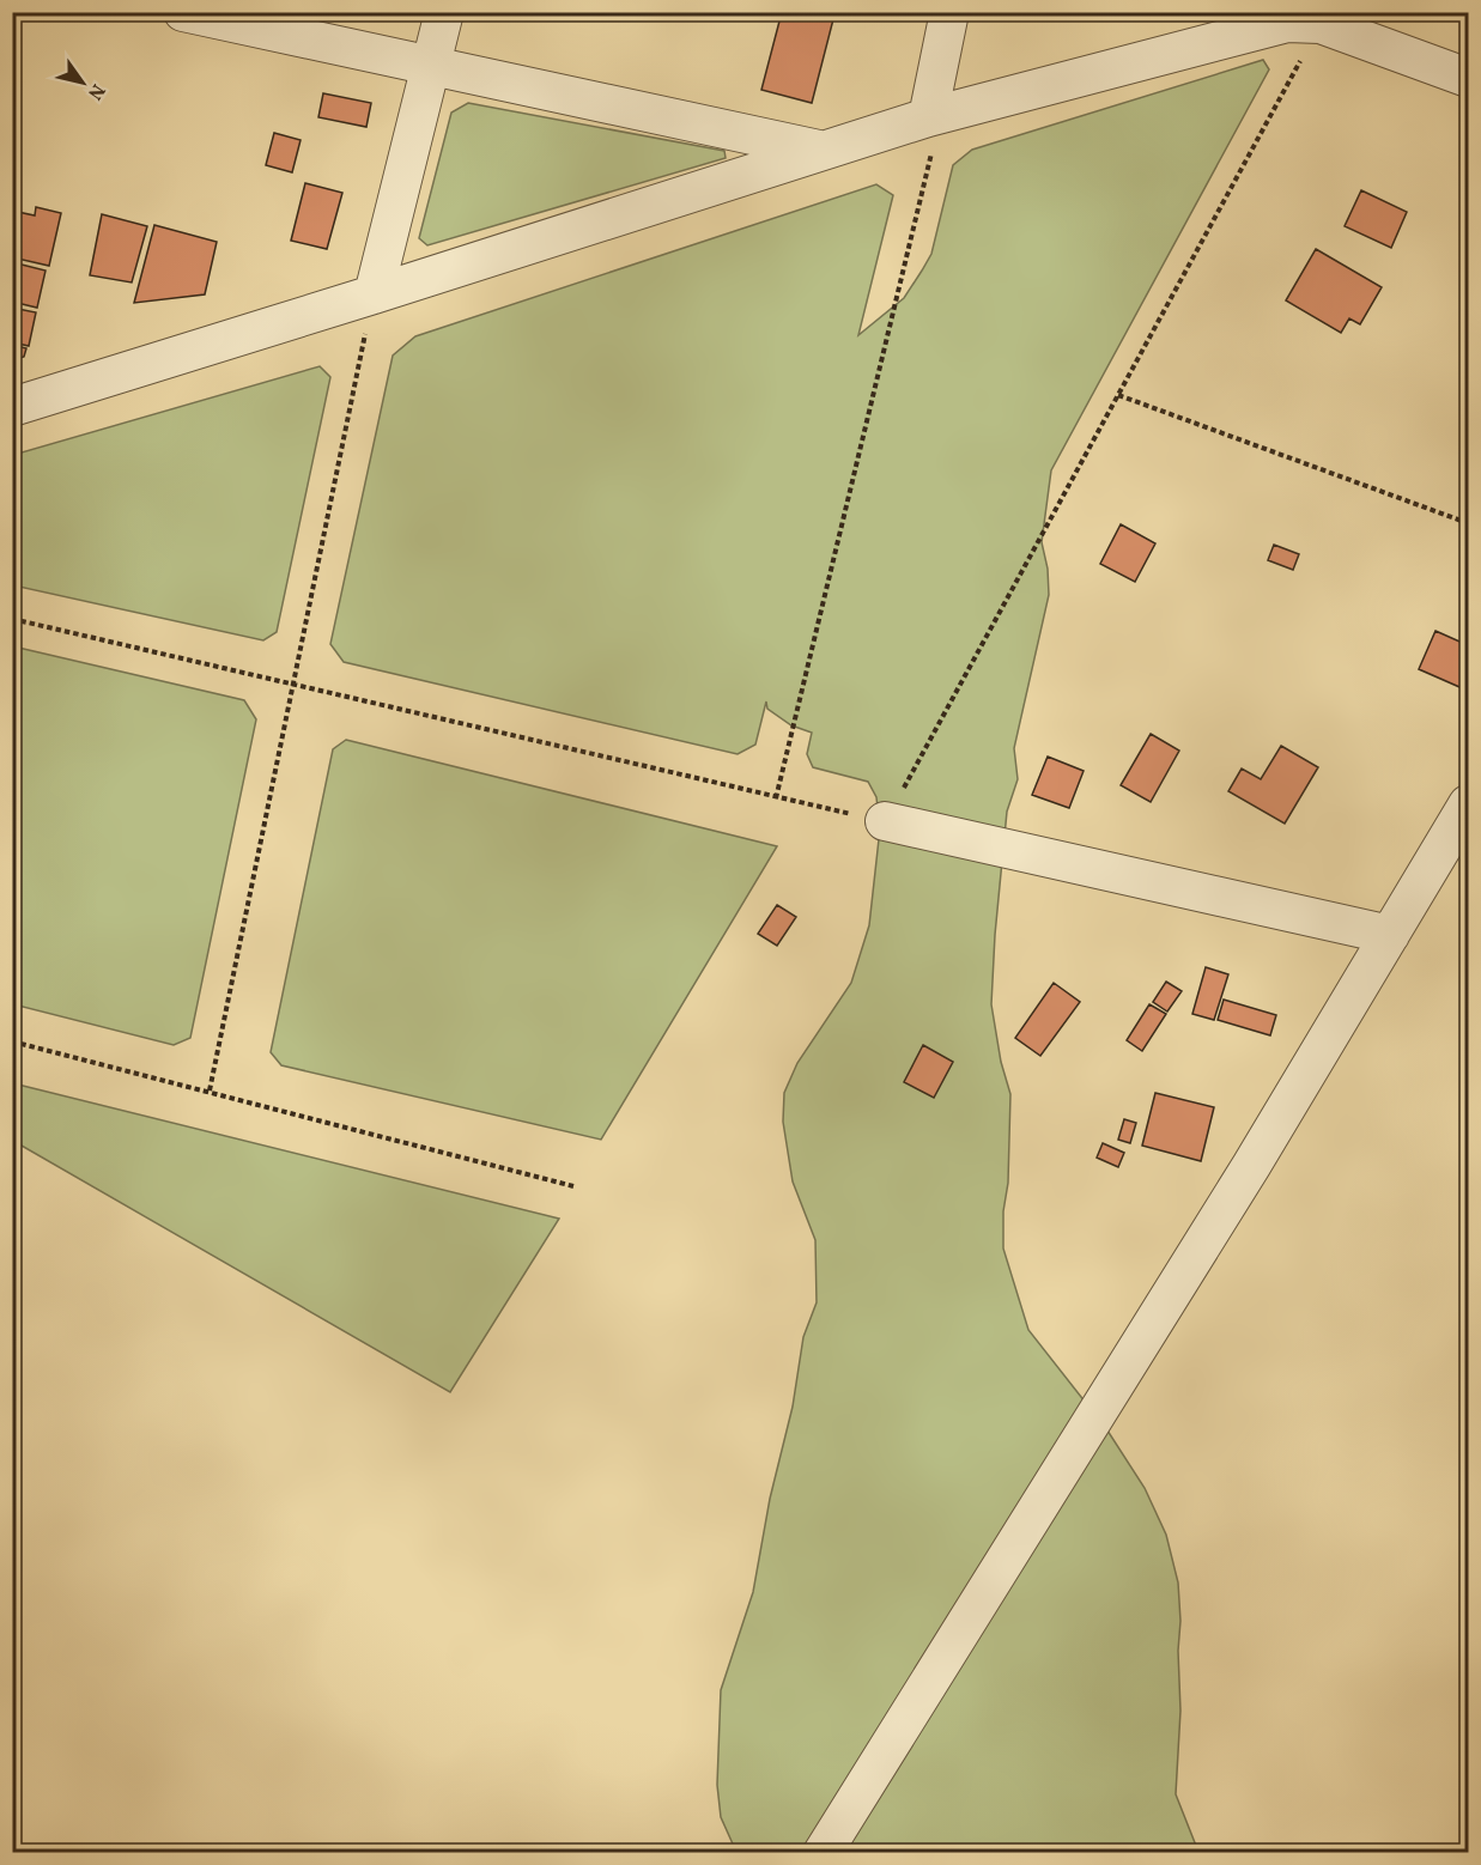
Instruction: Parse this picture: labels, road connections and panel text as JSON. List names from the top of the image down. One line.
{"north":"bottom right"}
